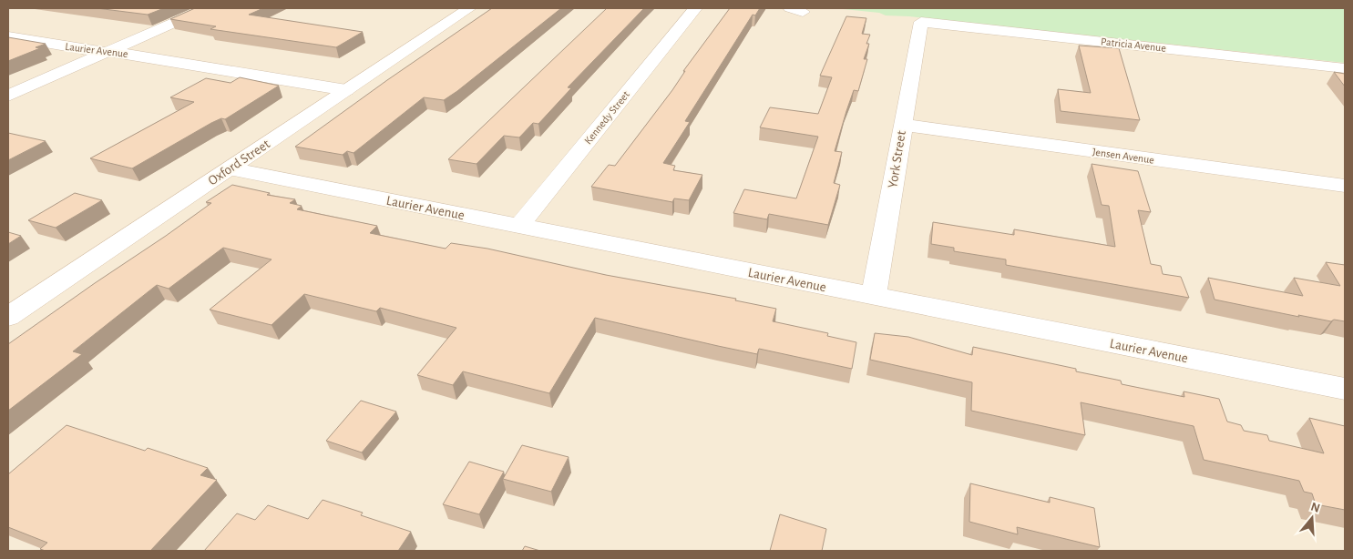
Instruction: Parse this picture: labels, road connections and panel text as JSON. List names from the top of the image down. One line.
{"streets":{"street":["Patricia Avenue","Laurier Avenue","Kennedy Street","Jensen Avenue","York Street","Oxford Street"]},"crossings":[["Patricia Avenue","York Street"],["Laurier Avenue","Kennedy Street"],["Laurier Avenue","York Street"],["Laurier Avenue","Oxford Street"],["Jensen Avenue","York Street"]],"north":"top"}
